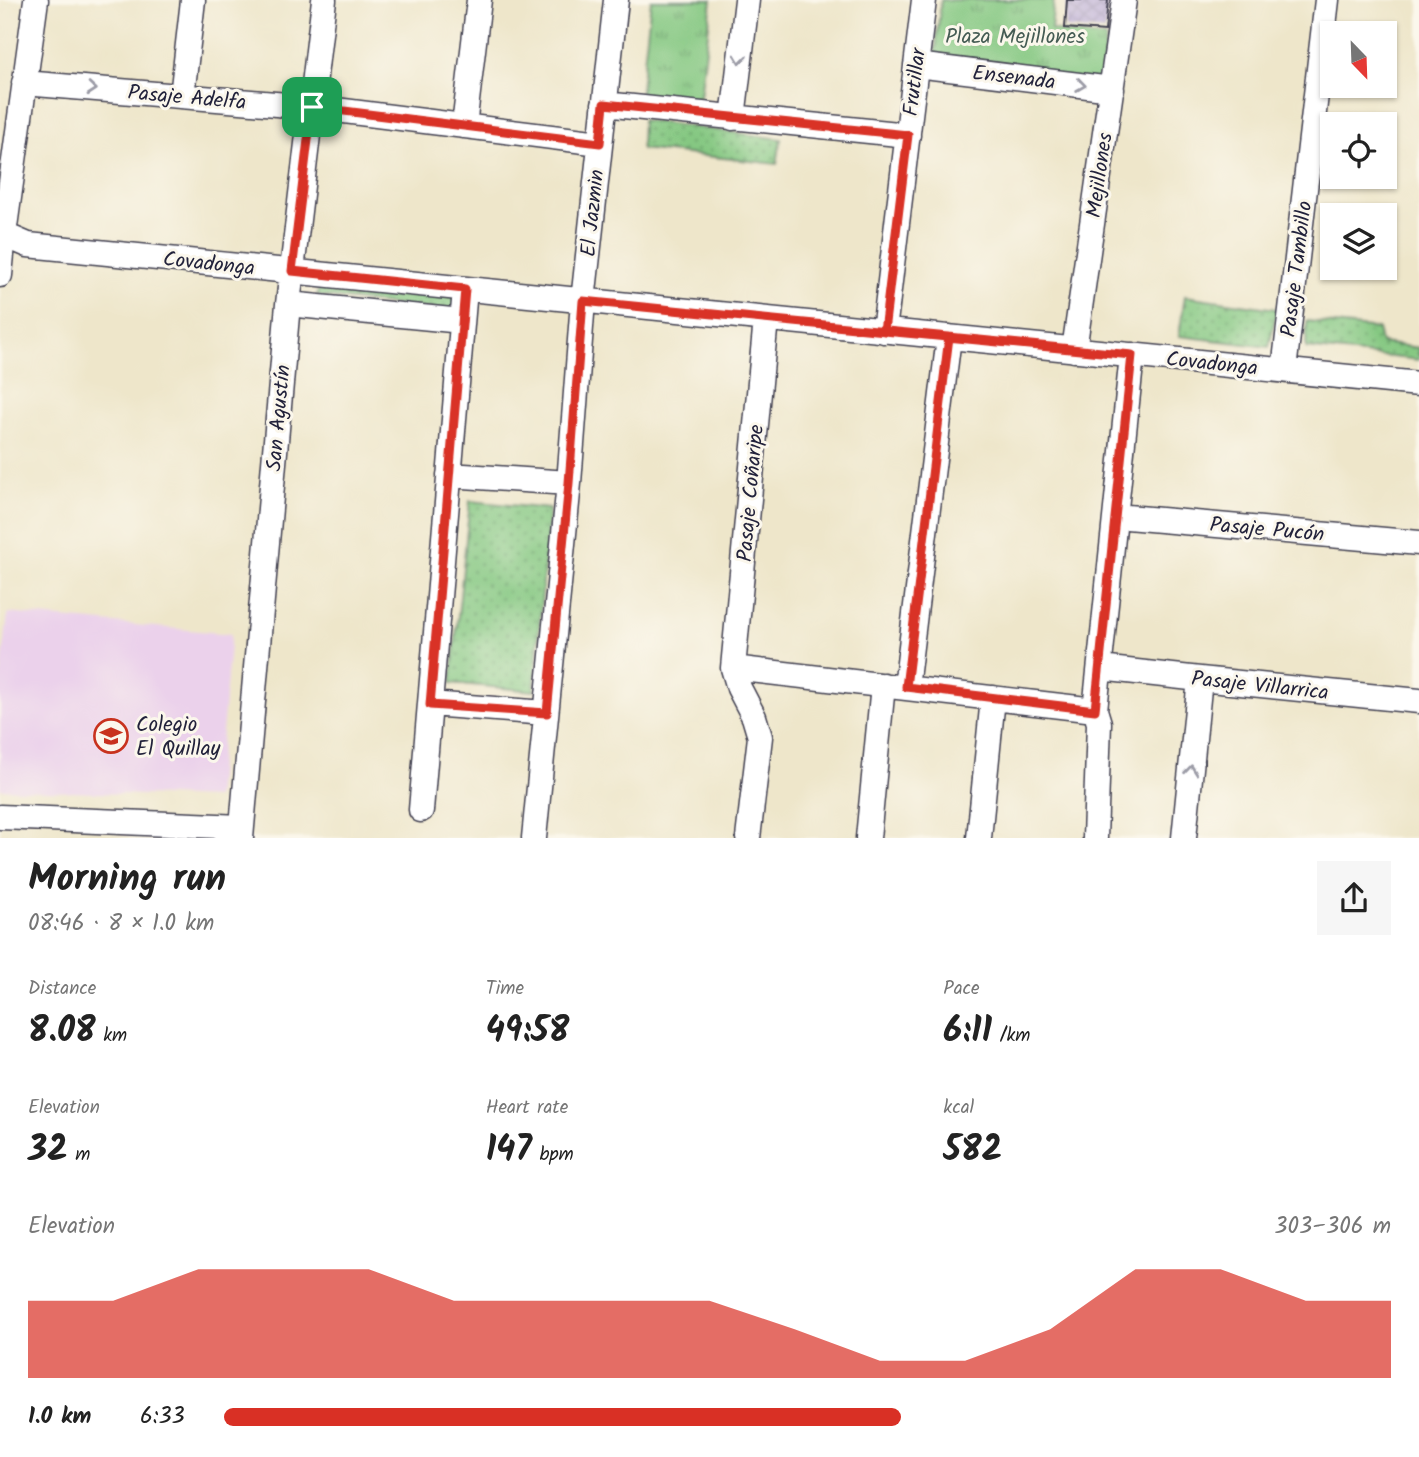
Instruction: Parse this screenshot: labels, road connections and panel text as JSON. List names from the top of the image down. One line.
{"streets":{"street":["Ensenada","Frutillar","Pasaje Adelfa","Mejillones","El Jazmin","Covadonga","Pasaje Tambillo","San Agustín","Pasaje Coñaripe","Pasaje Pucón","Pasaje Villarrica"]},"crossings":[["Ensenada","Frutillar"],["Ensenada","Mejillones"],["Frutillar","Covadonga"],["Pasaje Adelfa","El Jazmin"],["Pasaje Adelfa","San Agustín"],["Mejillones","Covadonga"],["El Jazmin","Covadonga"],["Covadonga","Pasaje Tambillo"],["Covadonga","San Agustín"],["Covadonga","Pasaje Coñaripe"]],"one_way":["Ensenada"],"parks":["Plaza Mejillones"],"places":{"school or university":["Colegio El Quillay"]},"north":"bottom right","page":{"heading":["Morning run","08:46 · 8 × 1.0 km"],"stats":[["Distance","8.08 km"],["Time","49:58"],["Pace","6:11 /km"],["Elevation","32 m"],["Heart rate","147 bpm"],["kcal","582"]],"chart":["Elevation","303–306 m"],"list":[{"name":"1.0 km","note":"6:33"}]}}
